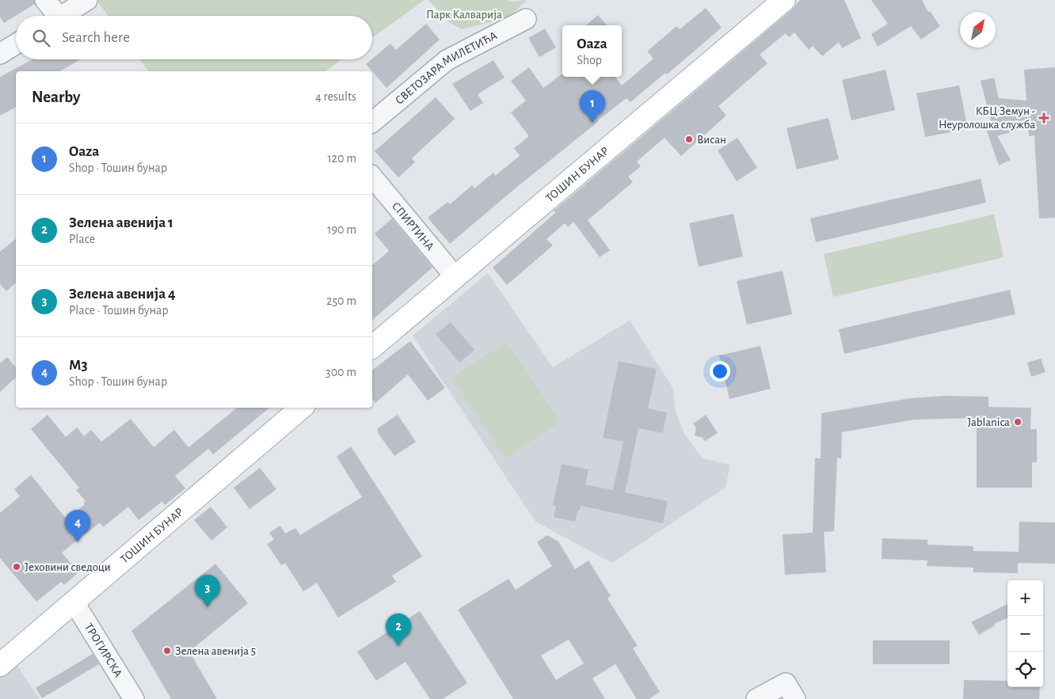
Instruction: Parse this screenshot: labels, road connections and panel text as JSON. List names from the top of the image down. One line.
{"streets":{"main road":["ТОШИН БУНАР"],"street":["СВЕТОЗАРА МИЛЕТИЋА","СПИРТИНА","ТРОГИРСКА"]},"crossings":[["ТОШИН БУНАР","СПИРТИНА"],["ТОШИН БУНАР","ТРОГИРСКА"]],"parks":["Парк Калварија"],"places":{"health":["КБЦ Земун - Неуролошка служба"],"other":["Висан","Jablanica","Јеховини сведоци","Зелена авенија 5"]},"north":"top right","page":{"search":"Search here","popup":["Oaza","Shop"],"heading":["Nearby","4 results"],"pins":["1","4","3","2"],"list":[{"mark":"1","name":"Oaza","note":"Shop · Тошин бунар","value":"120 m"},{"mark":"2","name":"Зелена авенија 1","note":"Place","value":"190 m"},{"mark":"3","name":"Зелена авенија 4","note":"Place · Тошин бунар","value":"250 m"},{"mark":"4","name":"М3","note":"Shop · Тошин бунар","value":"300 m"}],"map_buttons":["+","−"]}}
